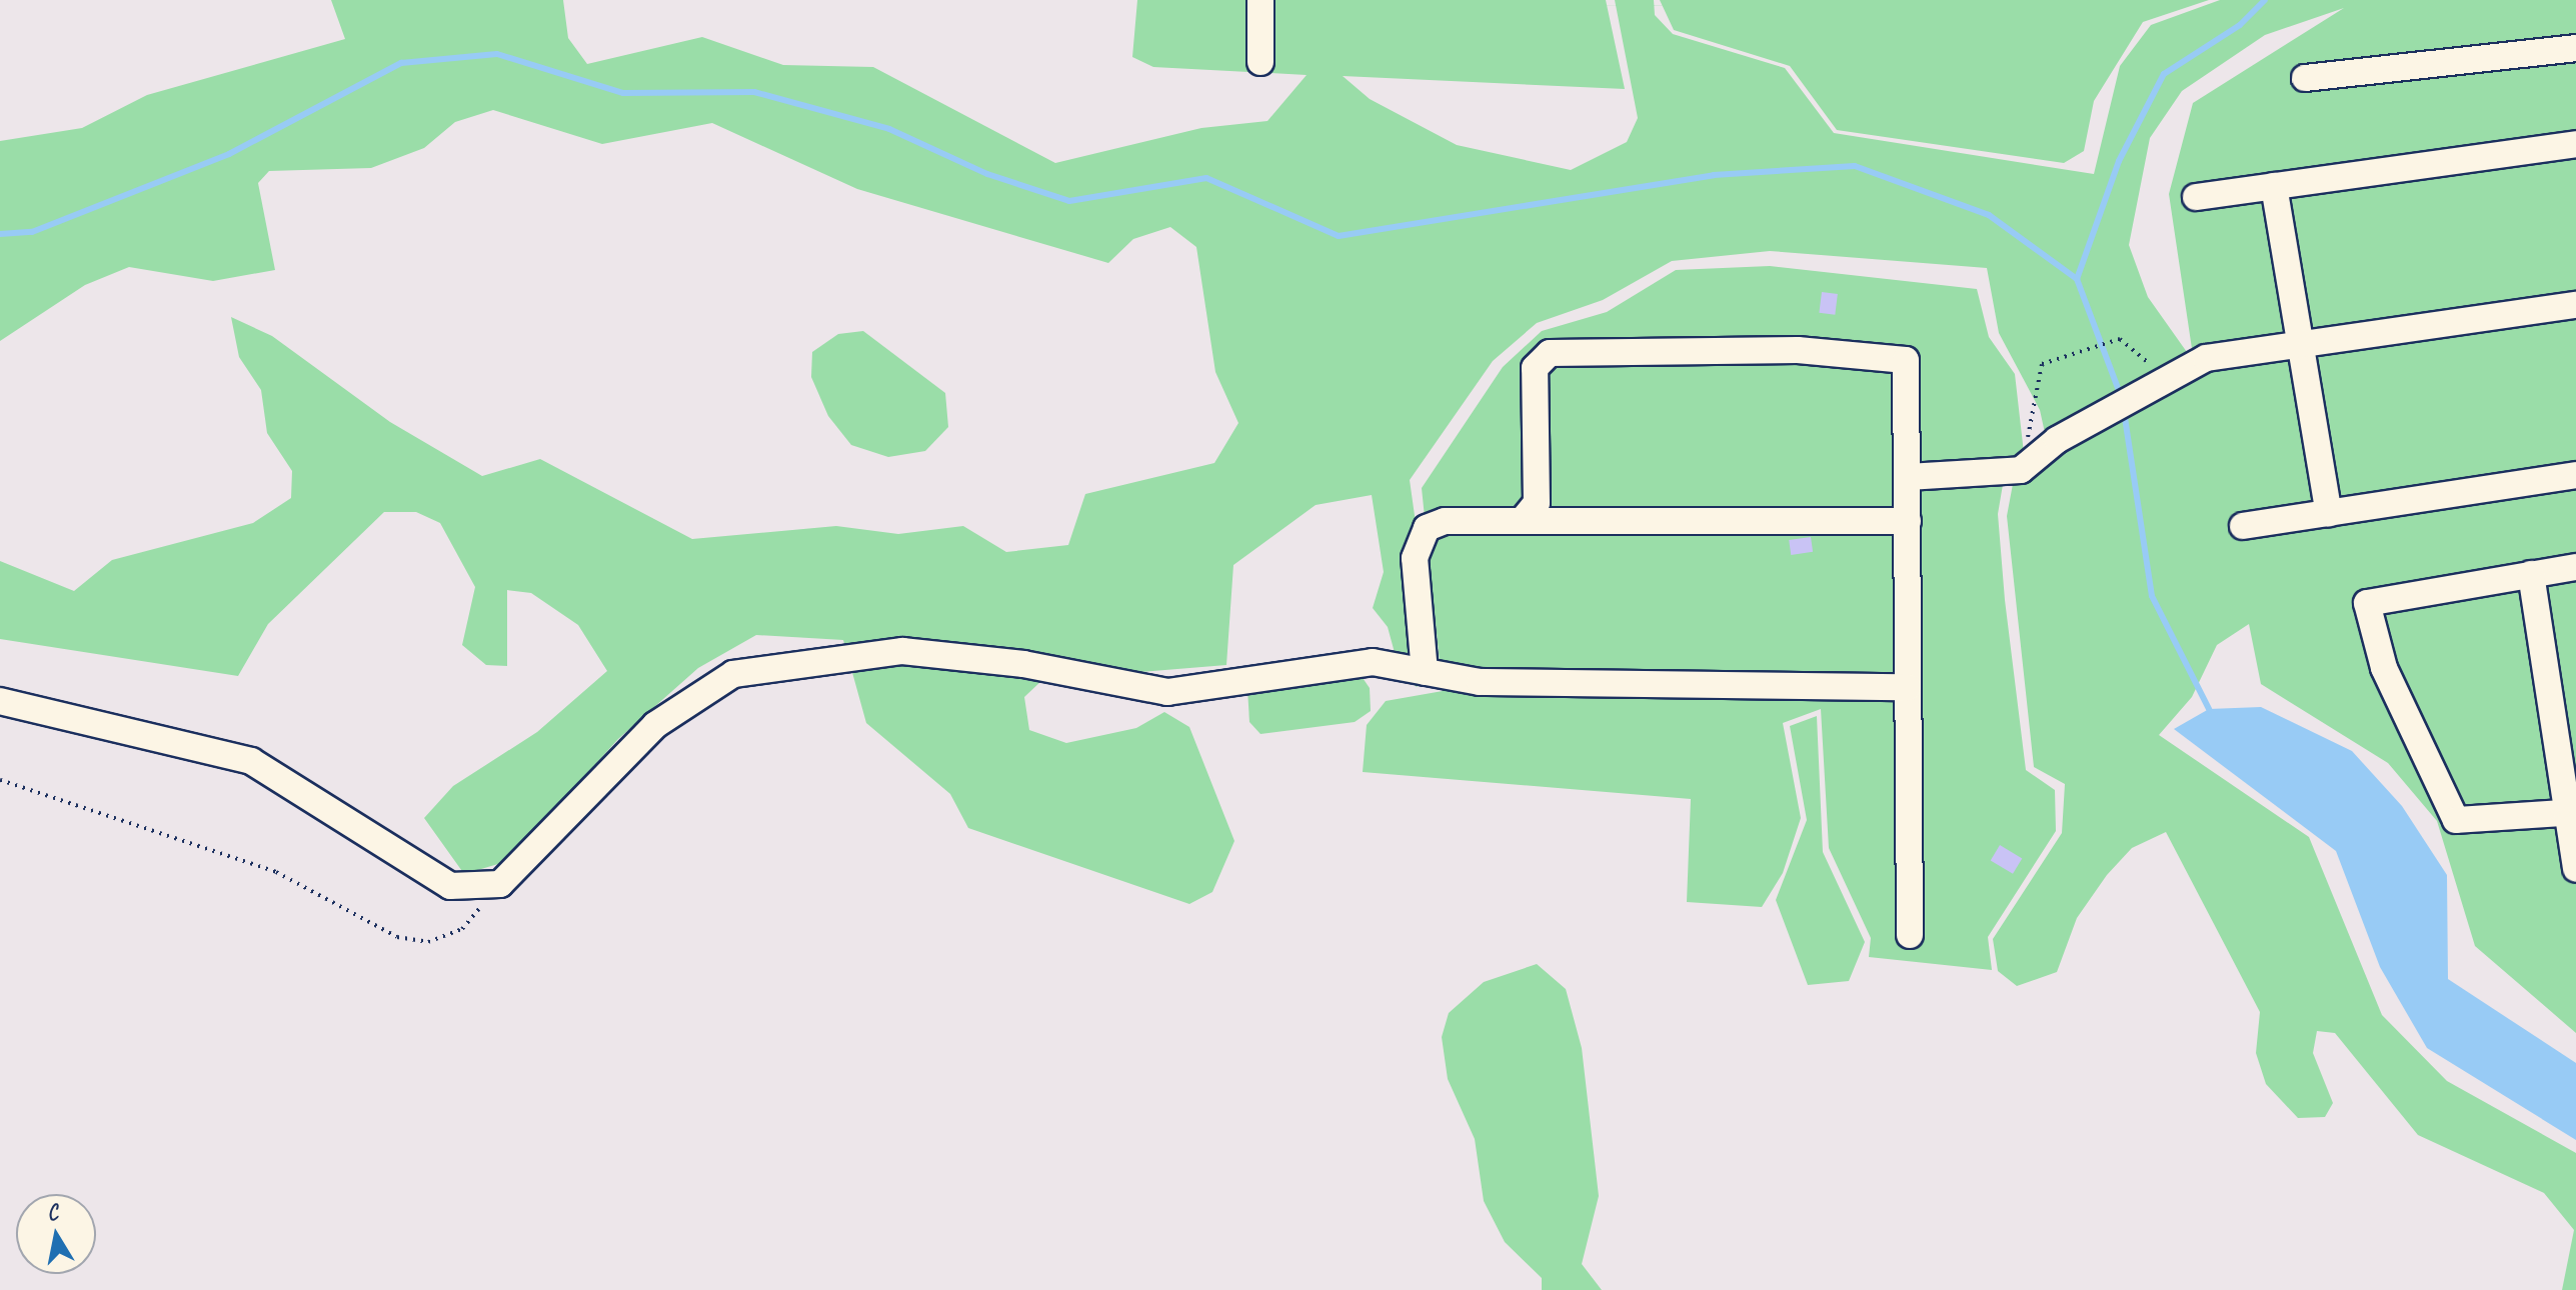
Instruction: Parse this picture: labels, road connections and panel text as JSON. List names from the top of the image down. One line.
{"north":"top"}
